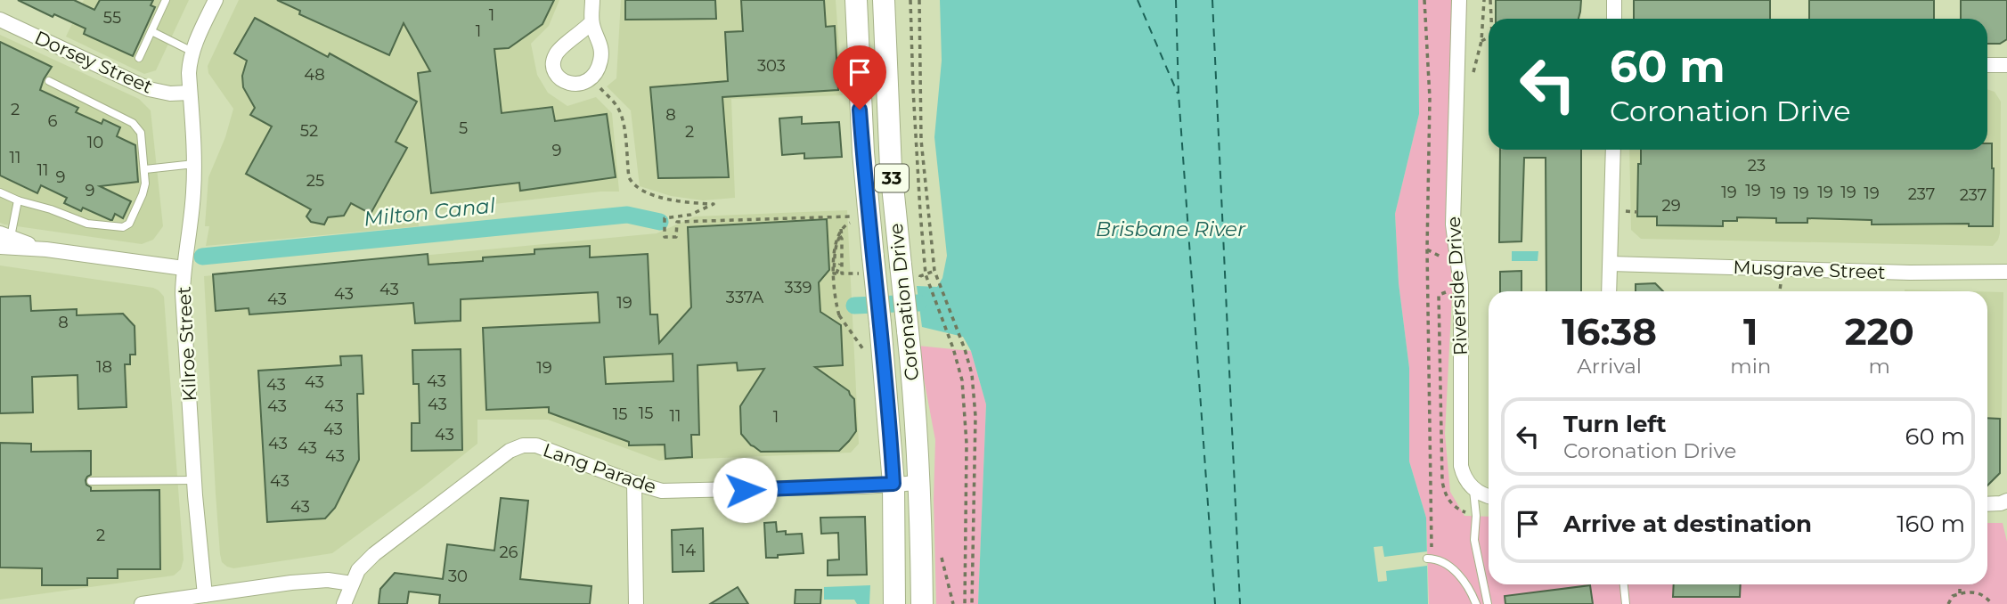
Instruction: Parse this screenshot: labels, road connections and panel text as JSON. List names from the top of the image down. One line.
{"streets":{"highway":["33","Coronation Drive"],"street":["Dorsey Street","Musgrave Street","Riverside Drive","Kilroe Street","Lang Parade"]},"crossings":[["Dorsey Street","Kilroe Street"],["Coronation Drive","Lang Parade"]],"water":["Milton Canal","Brisbane River"],"house_numbers":["1","55","1","303","48","2","8","6","5","52","2","10","9","11","23","11","9","25","9","19","19","19","19","19","19","19","237","237","29","339","43","43","337A","43","19","8","18","19","43","43","43","43","43","43","15","15","11","1","43","43","43","43","43","43","43","2","14","26","30"],"page":{"turn":["60 m","Coronation Drive"],"eta":["16:38","Arrival","1","min","220","m"],"list":[{"name":"Turn left","note":"Coronation Drive","value":"60 m"},{"name":"Arrive at destination","value":"160 m"}]}}
